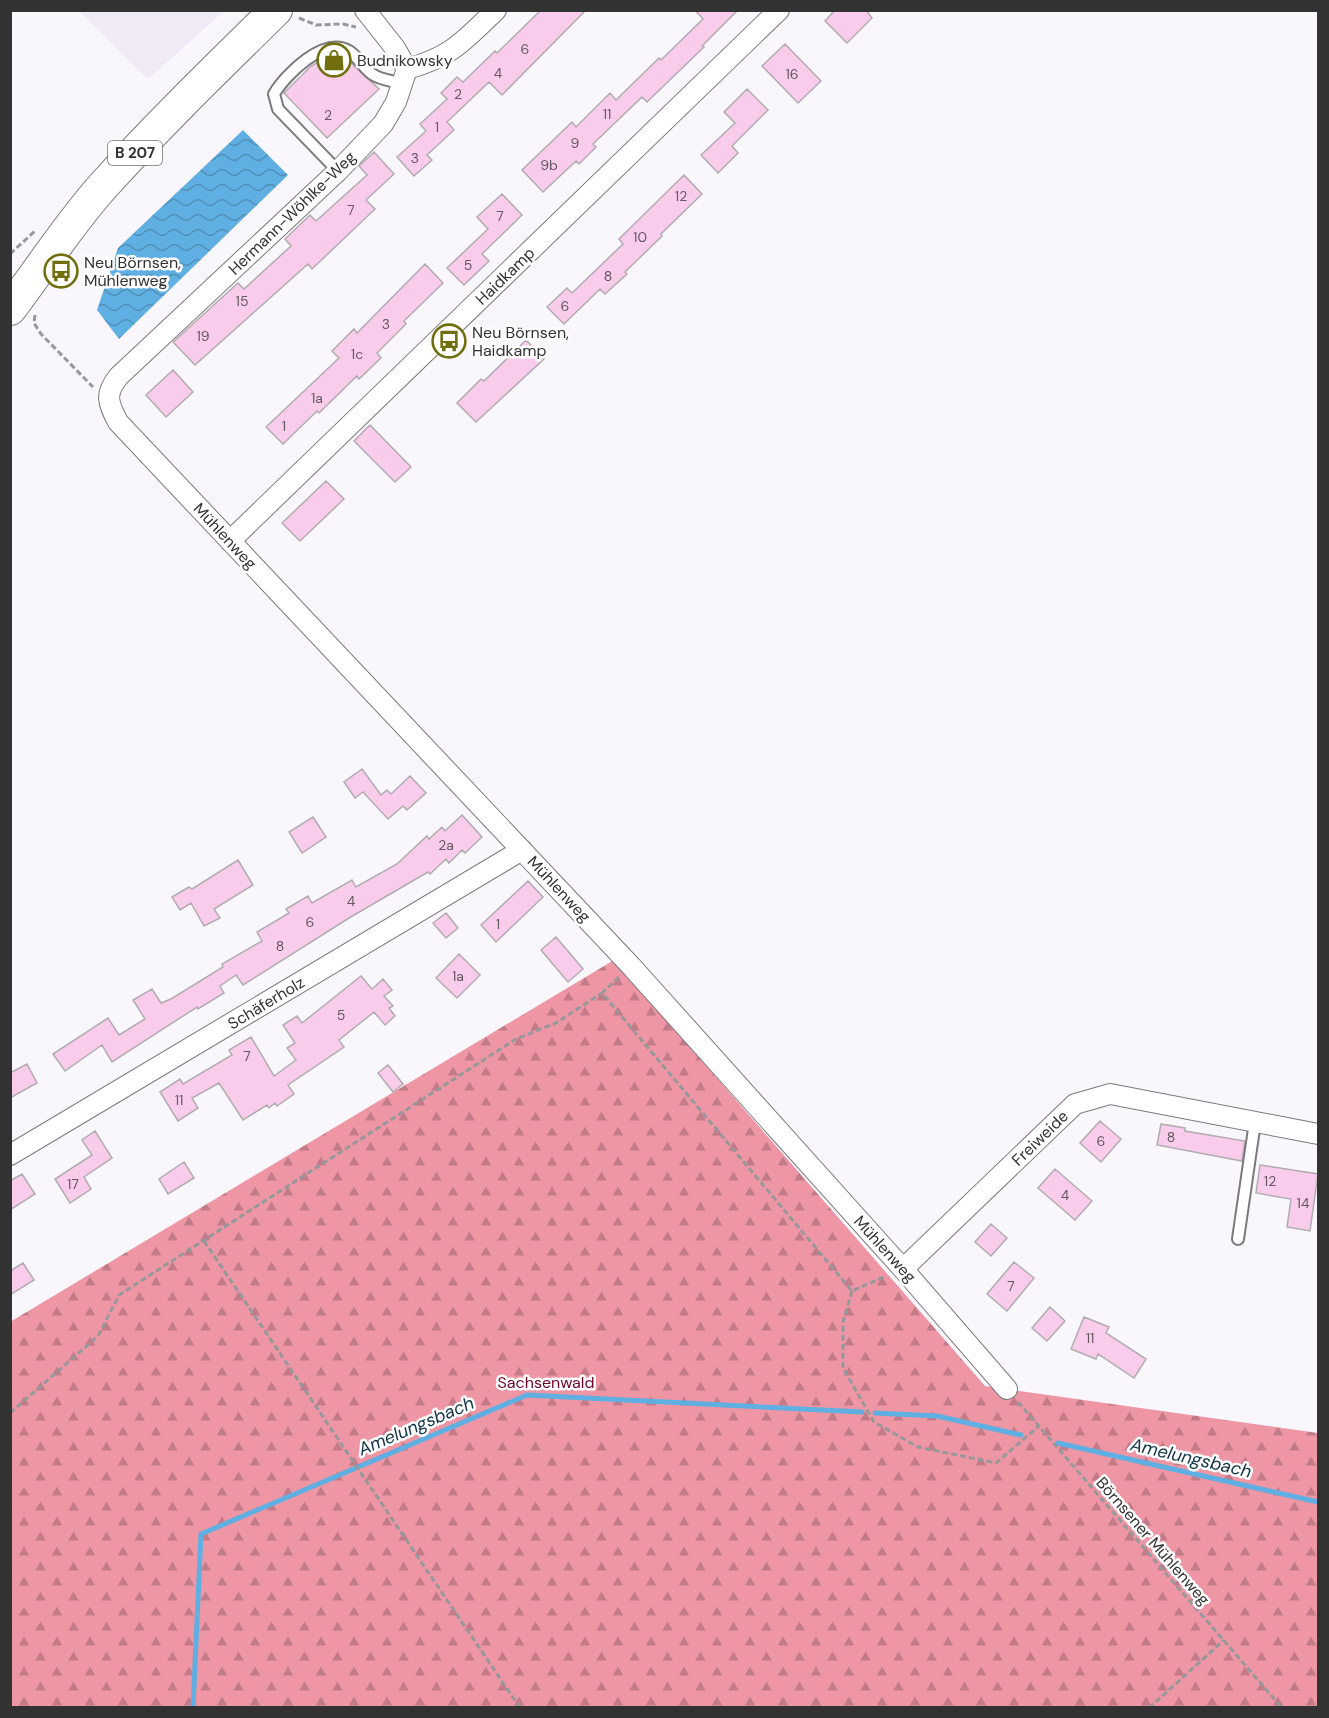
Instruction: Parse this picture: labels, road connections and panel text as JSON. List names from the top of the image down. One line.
{"streets":{"main road":["B 207"],"street":["Hermann-Wöhlke-Weg","Haidkamp","Mühlenweg","Schäferholz","Freiweide"],"path":["Börnsener Mühlenweg"]},"crossings":[["Hermann-Wöhlke-Weg","Mühlenweg"],["Haidkamp","Mühlenweg"],["Mühlenweg","Schäferholz"],["Mühlenweg","Freiweide"],["Mühlenweg","Börnsener Mühlenweg"]],"water":["Amelungsbach"],"parks":["Sachsenwald"],"places":{"shop":["Budnikowsky"],"bus stop":["Neu Börnsen, Mühlenweg","Neu Börnsen, Haidkamp"]},"house_numbers":["6","4","16","2","11","2","1","9","3","9b","12","7","7","10","5","8","15","6","3","19","1c","1a","1","2a","4","6","1","8","1a","5","7","11","8","6","12","17","4","14","7","11"]}
